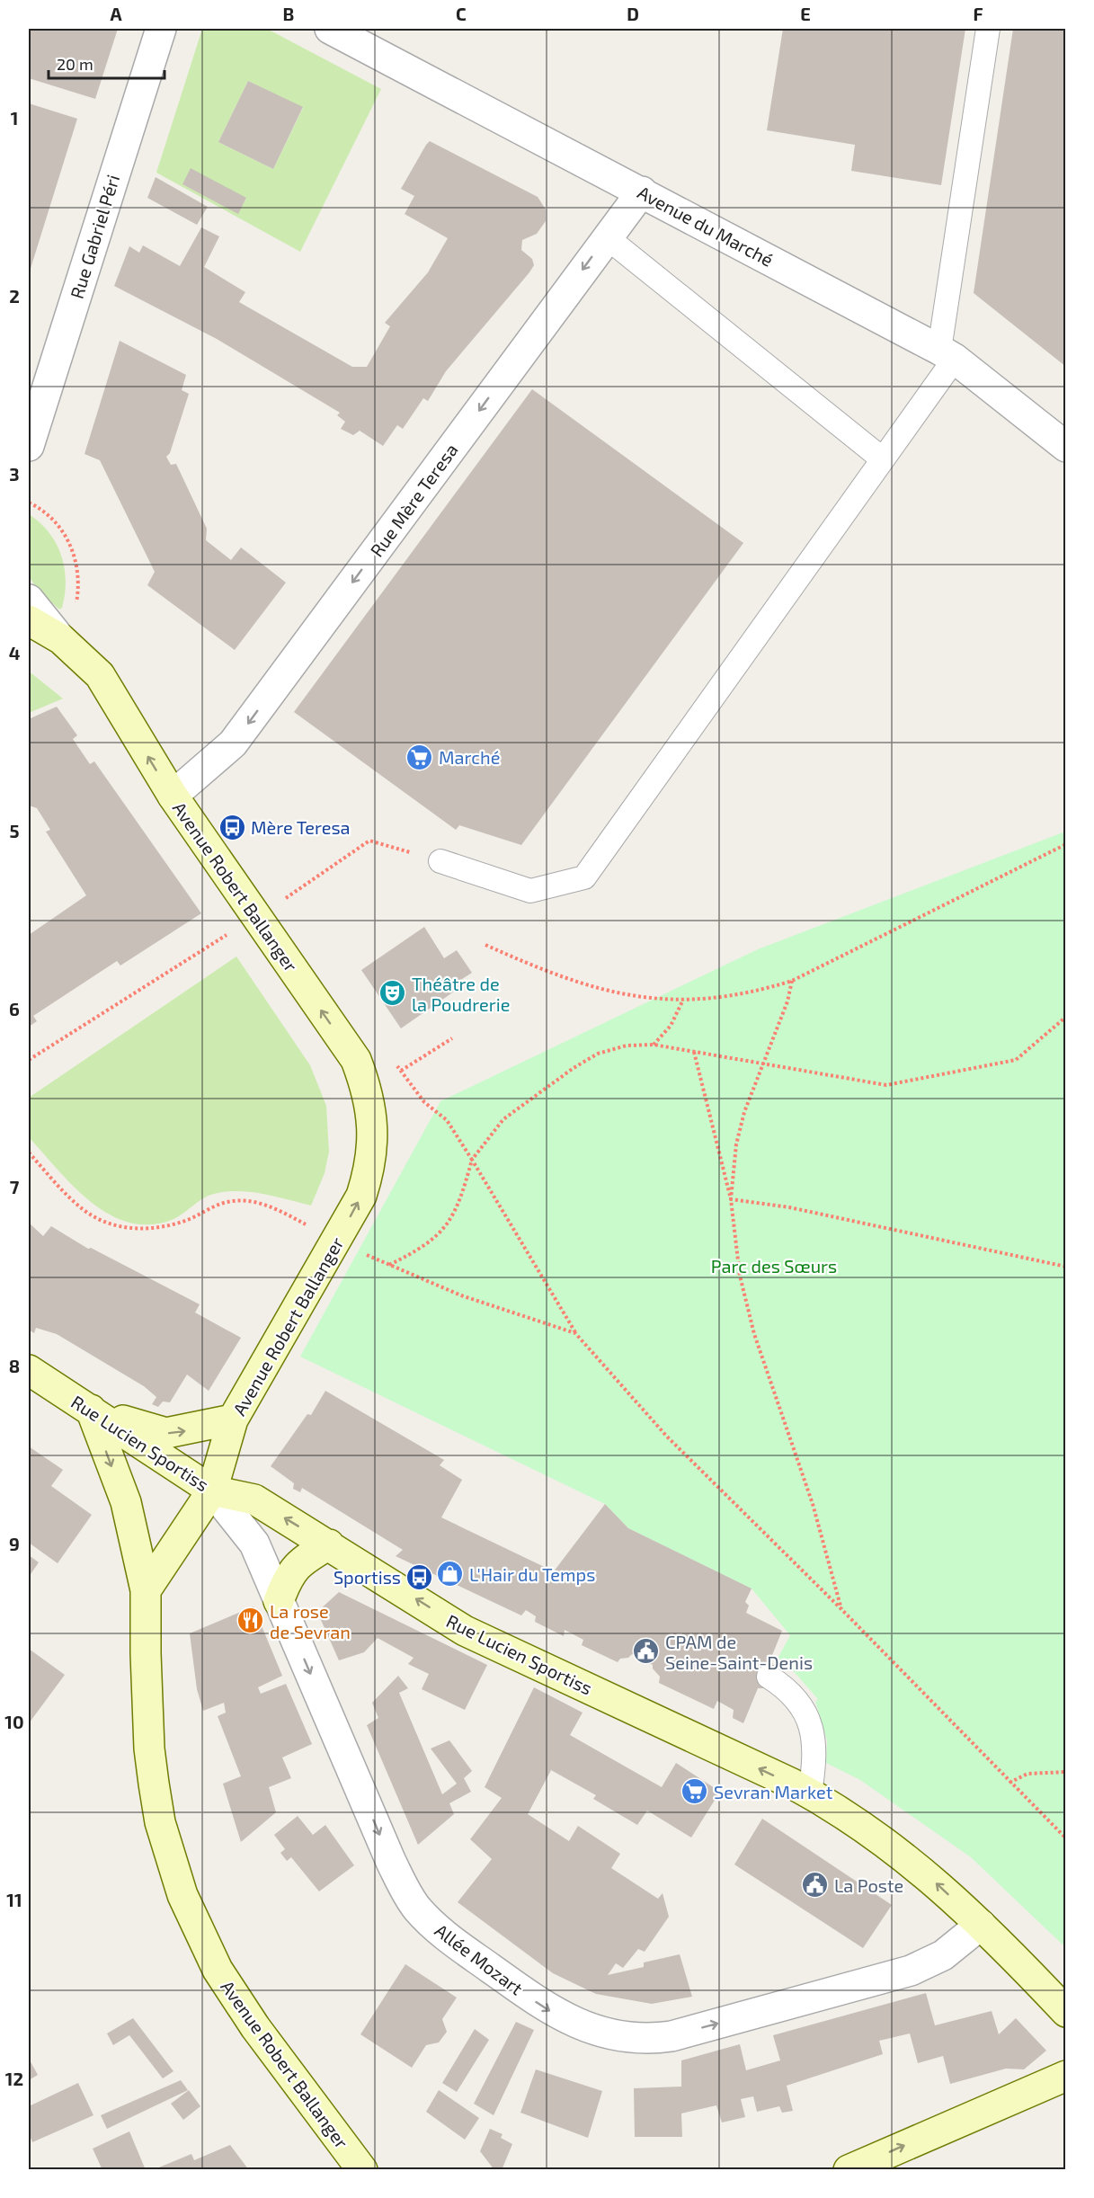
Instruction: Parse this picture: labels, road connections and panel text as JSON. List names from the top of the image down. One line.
{"streets":{"main road":["Avenue Robert Ballanger","Rue Lucien Sportiss"],"street":["Avenue du Marché","Rue Gabriel Péri","Rue Mère Teresa","Allée Mozart"]},"crossings":[["Avenue du Marché","Rue Mère Teresa"],["Rue Mère Teresa","Avenue Robert Ballanger"],["Avenue Robert Ballanger","Rue Lucien Sportiss"],["Avenue Robert Ballanger","Allée Mozart"],["Rue Lucien Sportiss","Allée Mozart"]],"one_way":["Rue Mère Teresa","Rue Lucien Sportiss","Allée Mozart"],"parks":["Parc des Sœurs"],"places":{"supermarket":["Marché","Sevran Market"],"bus stop":["Mère Teresa","Sportiss"],"theatre":["Théâtre de la Poudrerie"],"shop":["L'Hair du Temps"],"restaurant":["La rose de Sevran"],"public building":["CPAM de Seine-Saint-Denis","La Poste"]},"scale_bar":"20 m","grid":{"columns":["A","B","C","D","E","F"],"rows":["1","2","3","4","5","6","7","8","9","10","11","12"]}}
